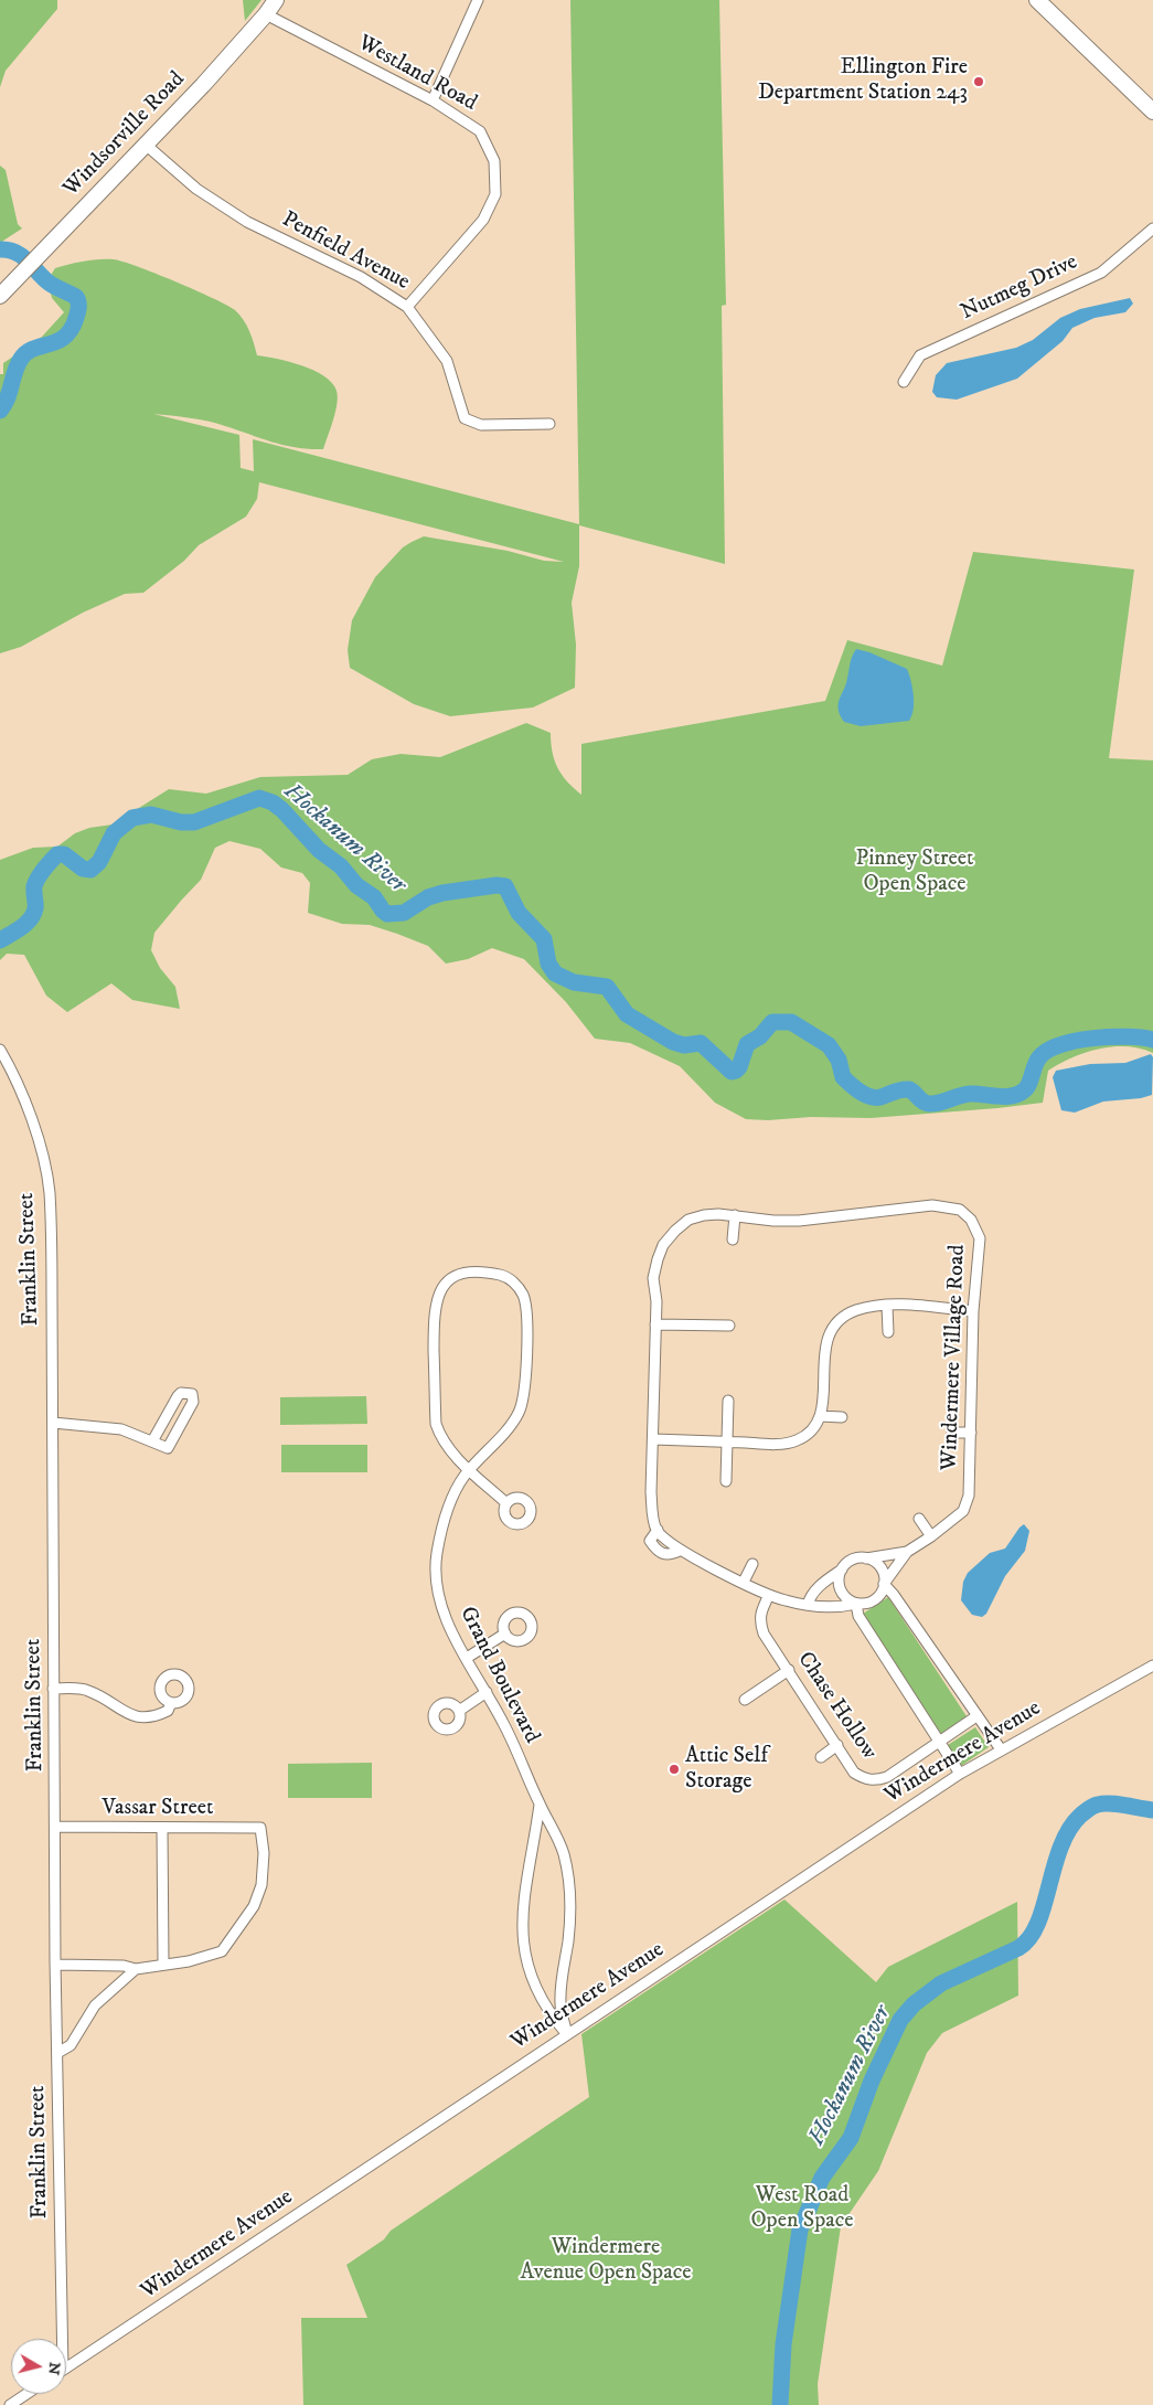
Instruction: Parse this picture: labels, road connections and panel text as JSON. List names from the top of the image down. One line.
{"streets":{"main road":["Windsorville Road"],"street":["Westland Road","Penfield Avenue","Nutmeg Drive","Franklin Street","Windermere Village Road","Grand Boulevard","Chase Hollow","Windermere Avenue","Vassar Street"]},"crossings":[["Westland Road","Windsorville Road"],["Westland Road","Penfield Avenue"],["Windsorville Road","Penfield Avenue"],["Franklin Street","Vassar Street"],["Windermere Village Road","Chase Hollow"],["Grand Boulevard","Windermere Avenue"]],"water":["Hockanum River"],"parks":["Pinney Street Open Space","West Road Open Space","Windermere Avenue Open Space"],"places":["Ellington Fire Department Station 243","Attic Self Storage"],"north":"right"}
